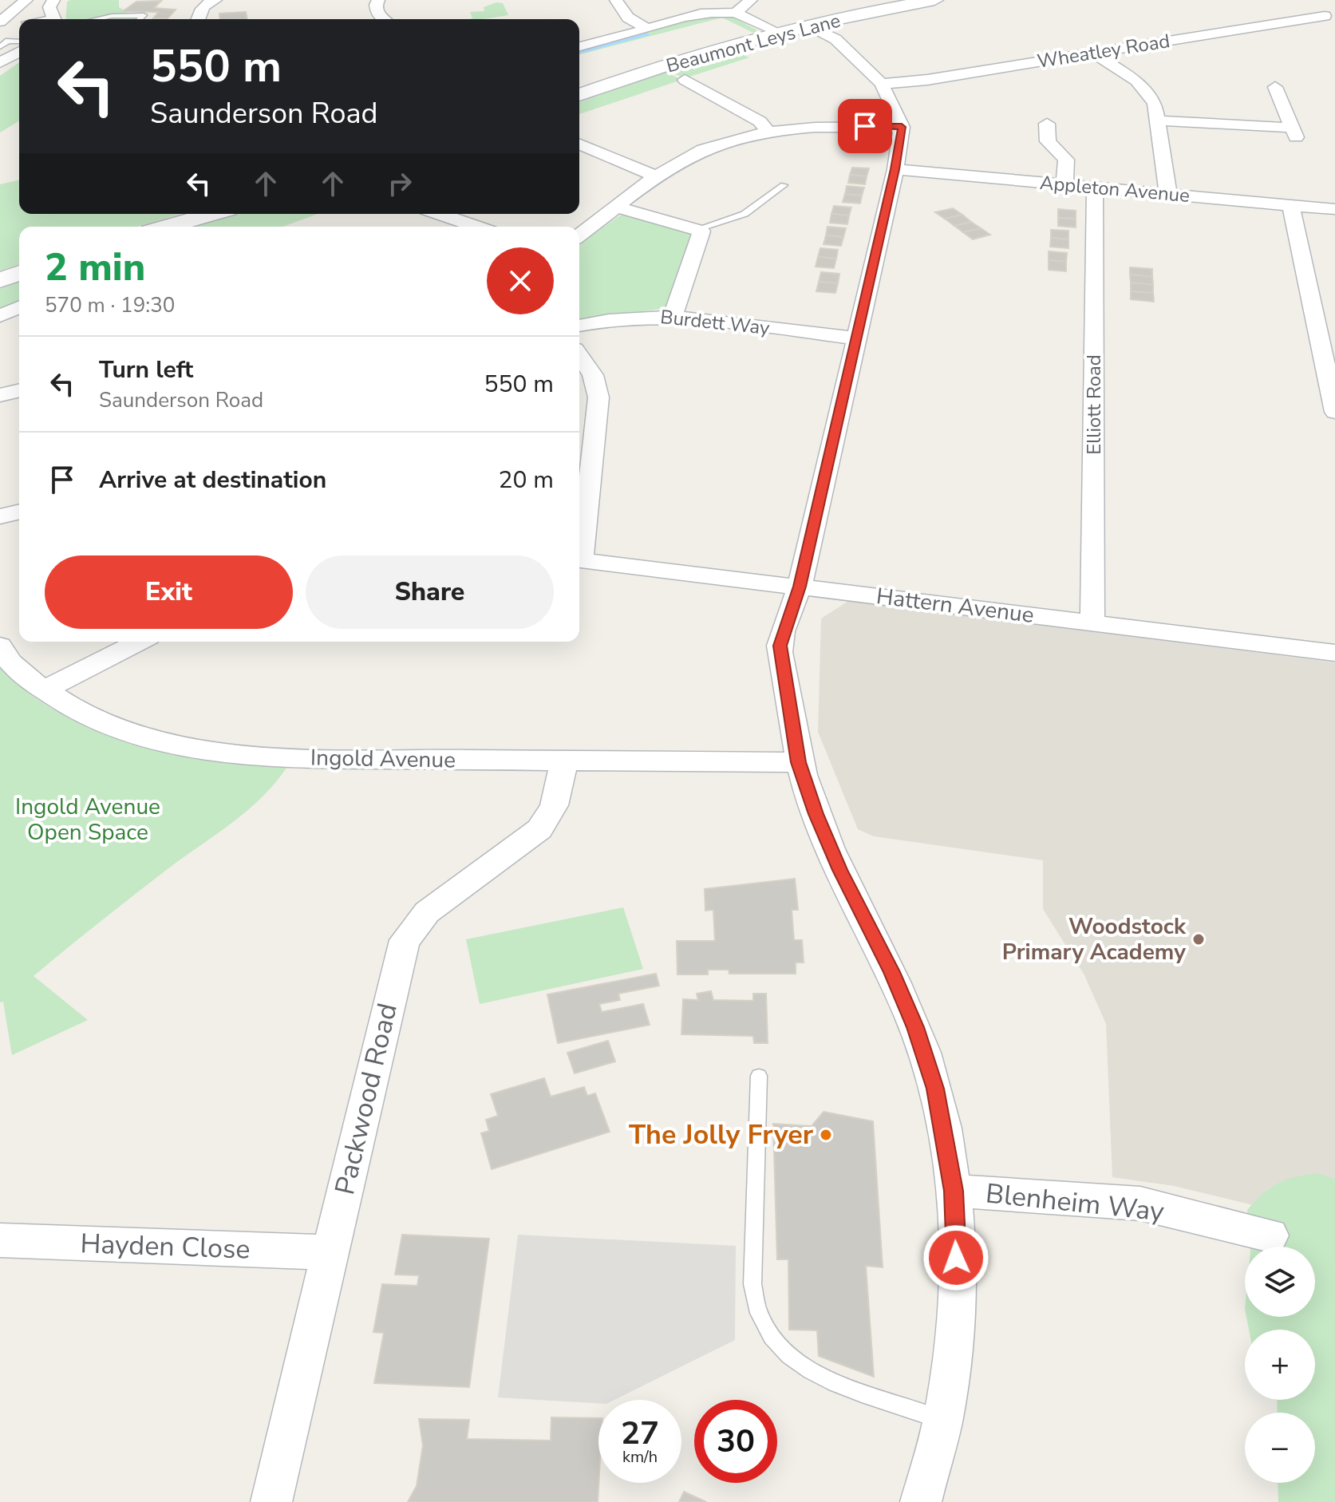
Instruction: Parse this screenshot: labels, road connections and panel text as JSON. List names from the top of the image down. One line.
{"streets":{"street":["Beaumont Leys Lane","Wheatley Road","Appleton Avenue","Burdett Way","Elliott Road","Hattern Avenue","Ingold Avenue","Packwood Road","Blenheim Way","Hayden Close"]},"crossings":[["Appleton Avenue","Elliott Road"],["Elliott Road","Hattern Avenue"],["Ingold Avenue","Packwood Road"],["Packwood Road","Hayden Close"]],"parks":["Ingold Avenue Open Space"],"places":["Woodstock Primary Academy","The Jolly Fryer"],"page":{"turn":["550 m","Saunderson Road"],"heading":["2 min","570 m · 19:30"],"list":[{"name":"Turn left","note":"Saunderson Road","value":"550 m"},{"name":"Arrive at destination","value":"20 m"}],"buttons":["Exit","Share"],"map_buttons":["+","−"],"speed":"27 km/h","limit":"30"}}
